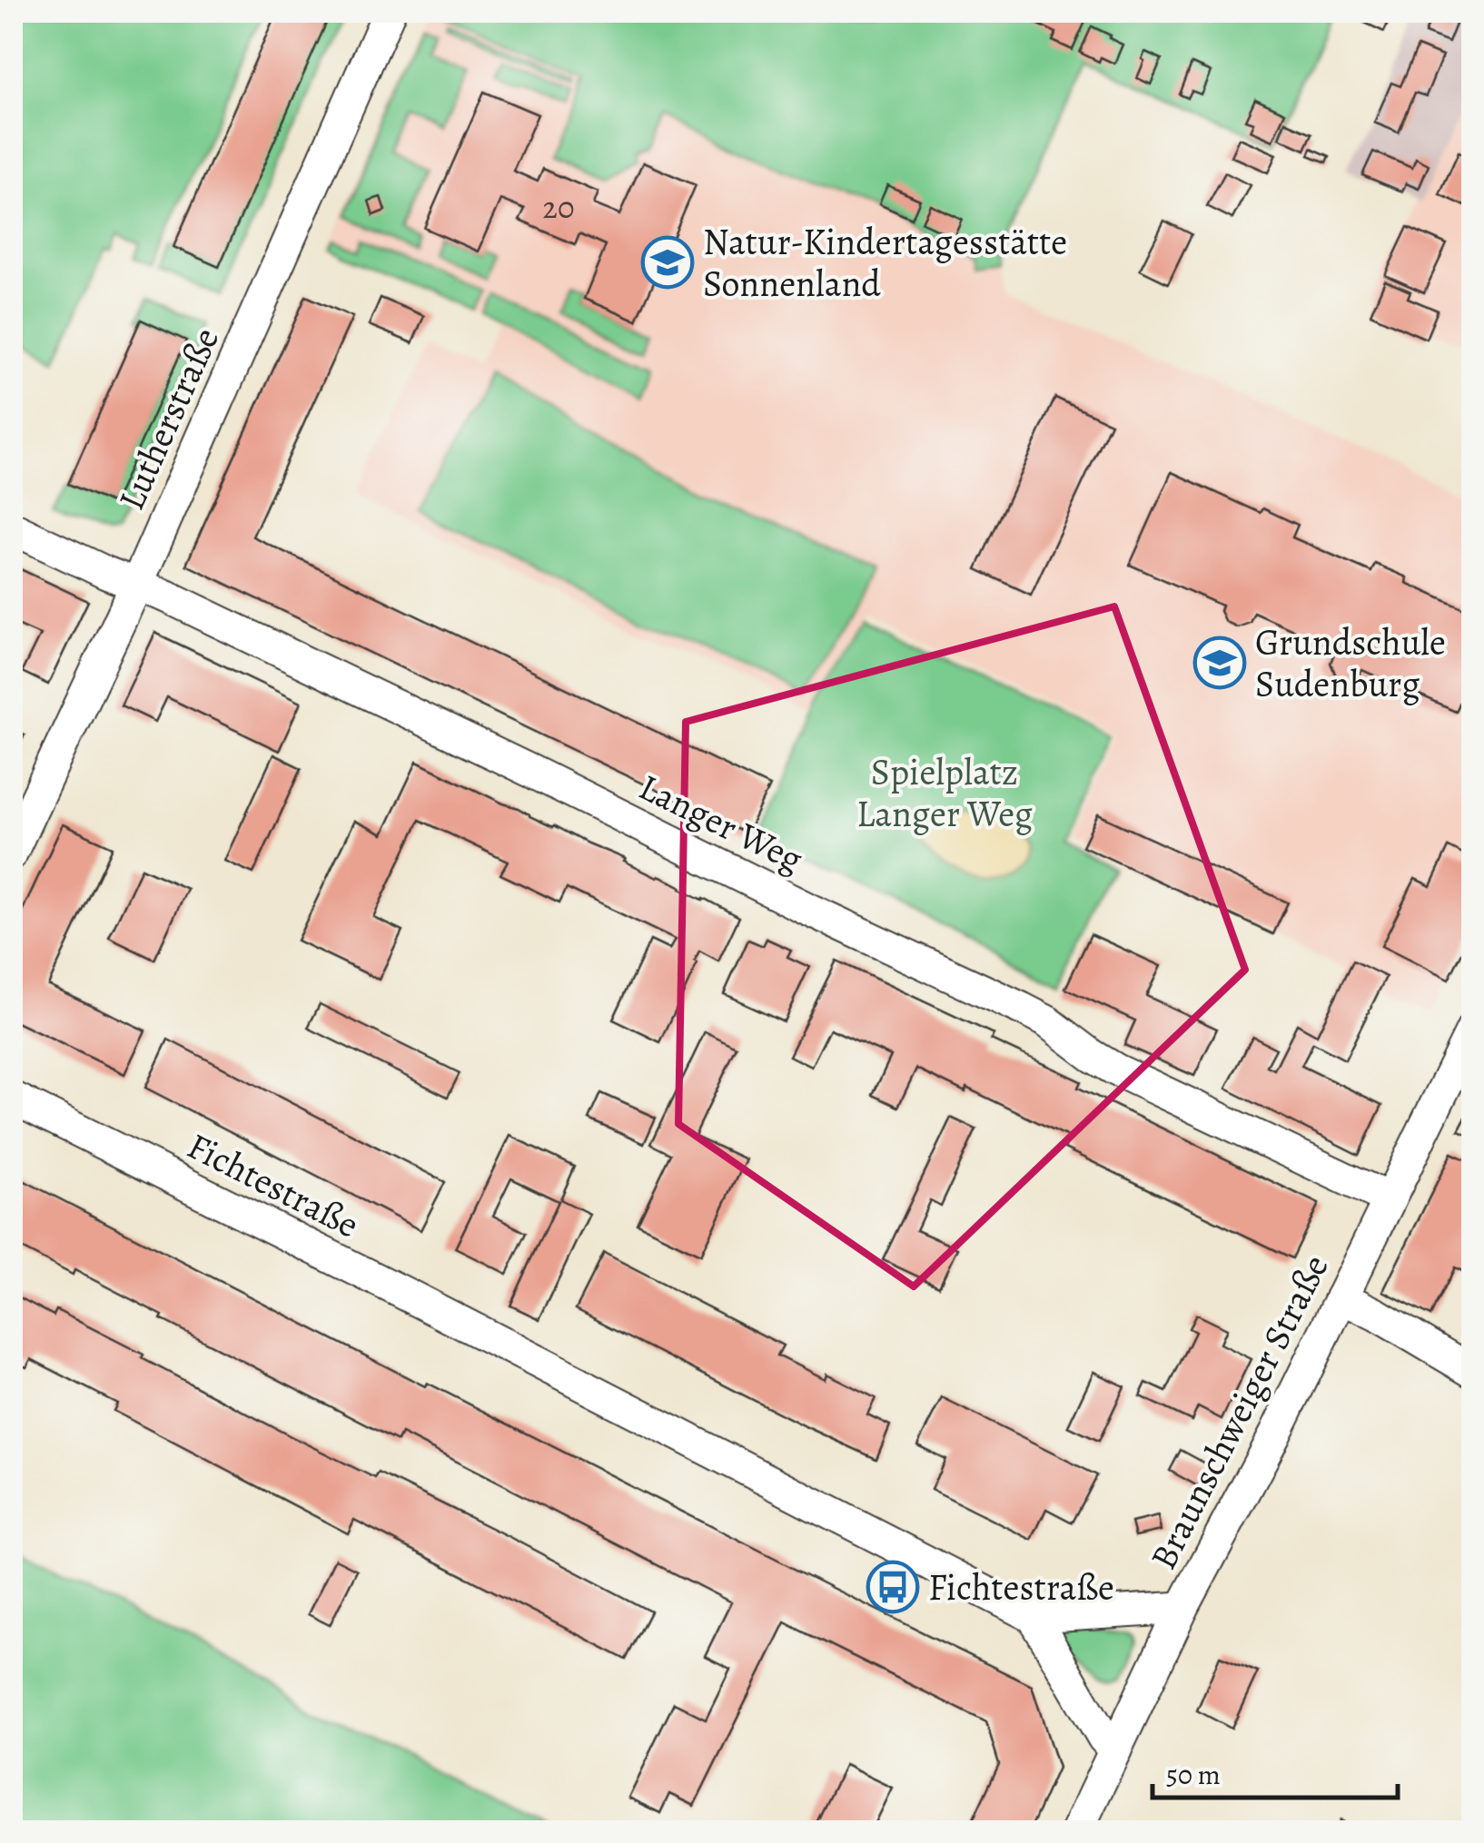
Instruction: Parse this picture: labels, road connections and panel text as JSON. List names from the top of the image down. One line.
{"streets":{"street":["Lutherstraße","Langer Weg","Fichtestraße","Braunschweiger Straße"]},"crossings":[["Lutherstraße","Langer Weg"],["Langer Weg","Braunschweiger Straße"]],"parks":["Spielplatz Langer Weg"],"places":{"school or university":["Natur-Kindertagesstätte Sonnenland","Grundschule Sudenburg"],"bus stop":["Fichtestraße"]},"house_numbers":["20"],"scale_bar":"50 m"}
